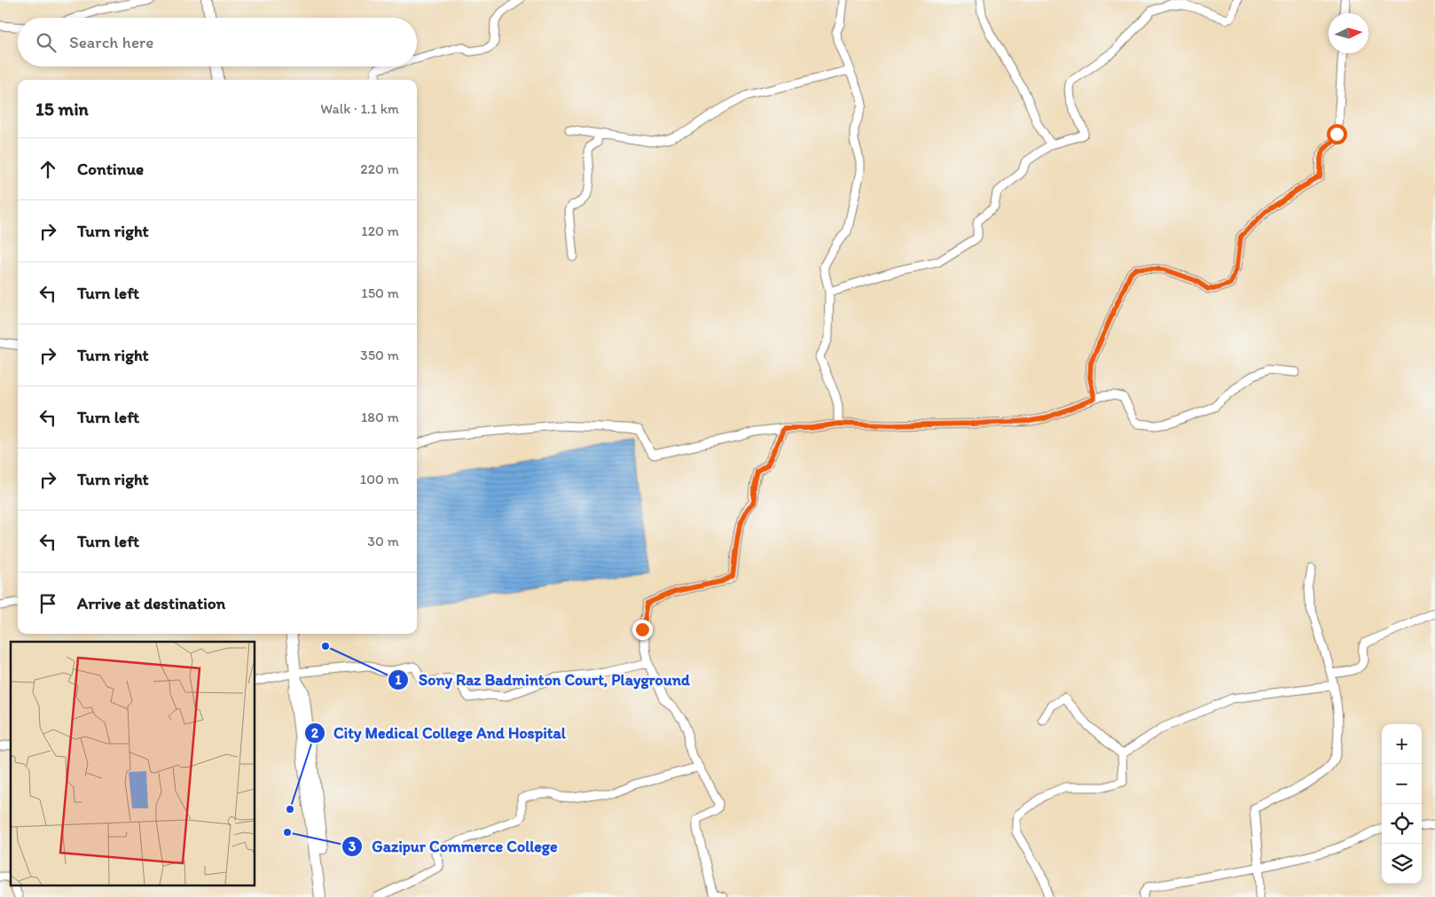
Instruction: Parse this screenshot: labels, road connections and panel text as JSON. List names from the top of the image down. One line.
{"places":["Sony Raz Badminton Court, Playground","City Medical College And Hospital","Gazipur Commerce College"],"north":"right","page":{"search":"Search here","heading":["15 min","Walk · 1.1 km"],"list":[["Continue","220 m"],["Turn right","120 m"],["Turn left","150 m"],["Turn right","350 m"],["Turn left","180 m"],["Turn right","100 m"],["Turn left","30 m"],"Arrive at destination"],"map_buttons":["+","−"]}}
